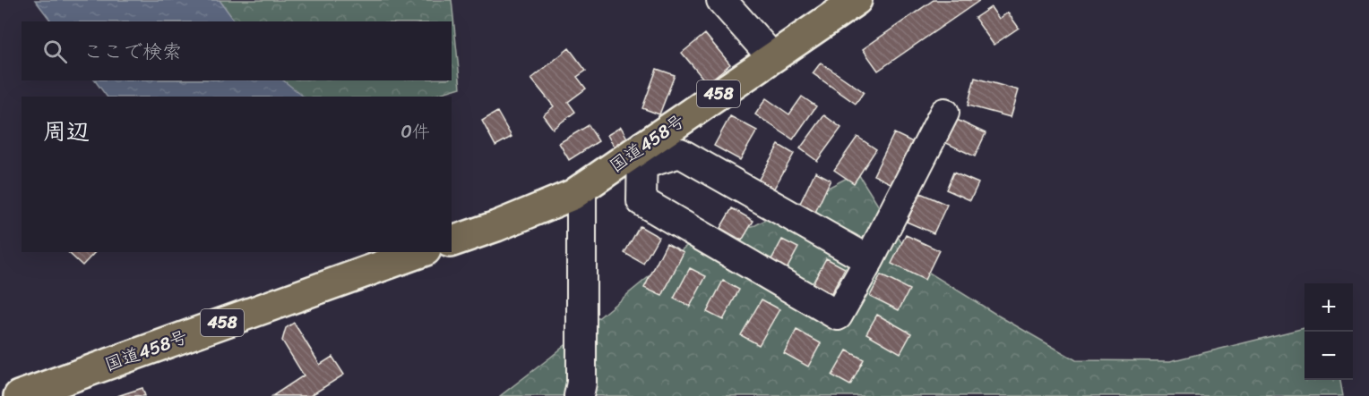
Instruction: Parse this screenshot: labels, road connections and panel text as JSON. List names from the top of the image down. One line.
{"streets":{"highway":["458","国道458号"]},"page":{"search":"ここで検索","heading":["周辺","0件"],"map_buttons":["+","−"]}}
